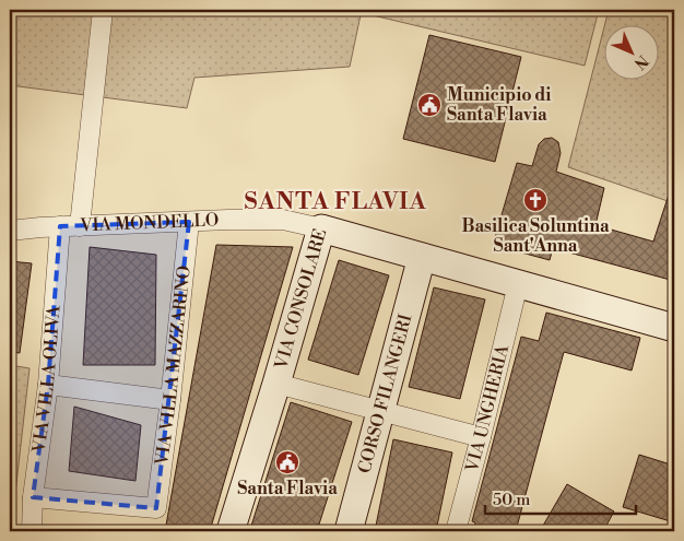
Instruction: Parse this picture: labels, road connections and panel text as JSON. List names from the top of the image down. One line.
{"streets":{"street":["VIA MONDELLO","VIA CONSOLARE","VIA VILLA MAZZARINO","VIA VILLA OLIVA","CORSO FILANGERI","VIA UNGHERIA"]},"crossings":[["VIA MONDELLO","VIA CONSOLARE"],["VIA MONDELLO","VIA VILLA MAZZARINO"],["VIA MONDELLO","VIA VILLA OLIVA"],["VIA CONSOLARE","CORSO FILANGERI"],["VIA CONSOLARE","VIA UNGHERIA"],["VIA VILLA MAZZARINO","VIA VILLA OLIVA"]],"districts":["SANTA FLAVIA"],"places":{"public building":["Municipio di Santa Flavia","Santa Flavia"],"church":["Basilica Soluntina Sant'Anna"]},"scale_bar":"50 m","north":"bottom right"}
